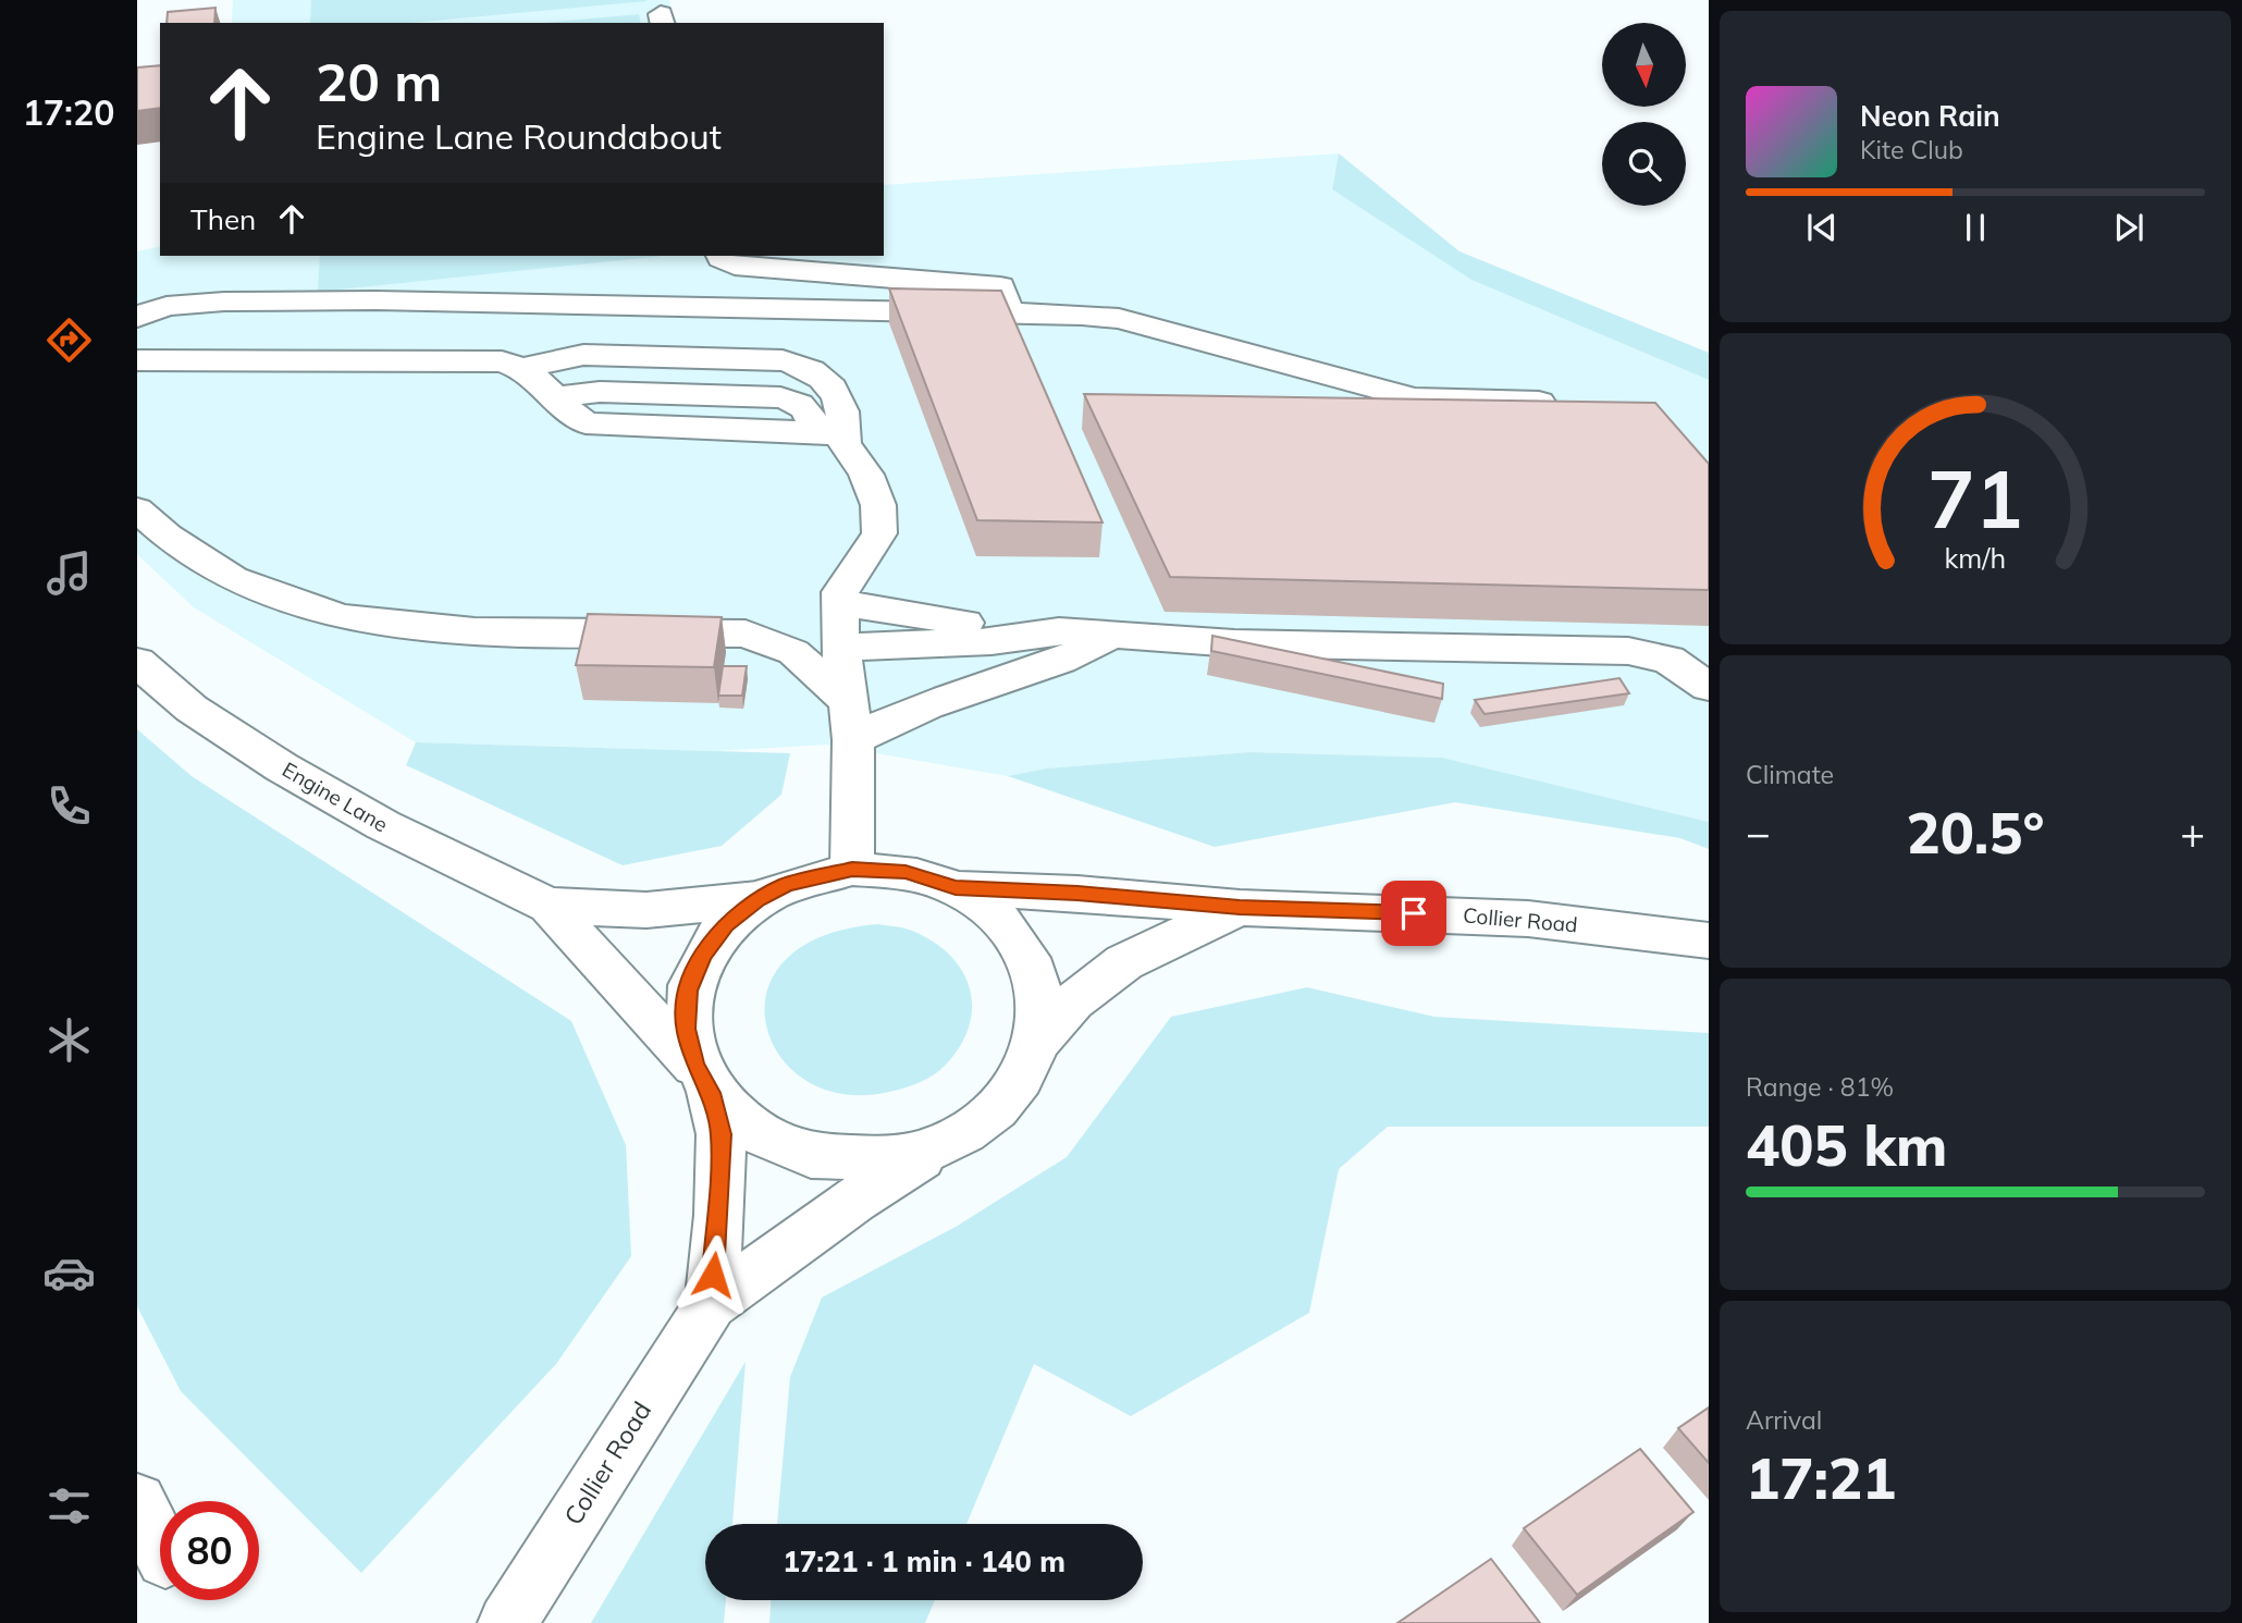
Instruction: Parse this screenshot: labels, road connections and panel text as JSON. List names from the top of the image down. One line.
{"streets":{"main road":["Engine Lane","Collier Road"]},"crossings":[["Engine Lane","Collier Road"]],"north":"bottom","page":{"tabs":"17:20","turn":["20 m","Engine Lane Roundabout"],"song":["Neon Rain","Kite Club"],"then":"Then","tile":["Climate",["Range · 81%","405 km"],["Arrival","17:21"]],"heat":["−","20.5°","+"],"limit":"80","trip":"17:21 · 1 min · 140 m","gauge":["71","km/h"]}}
